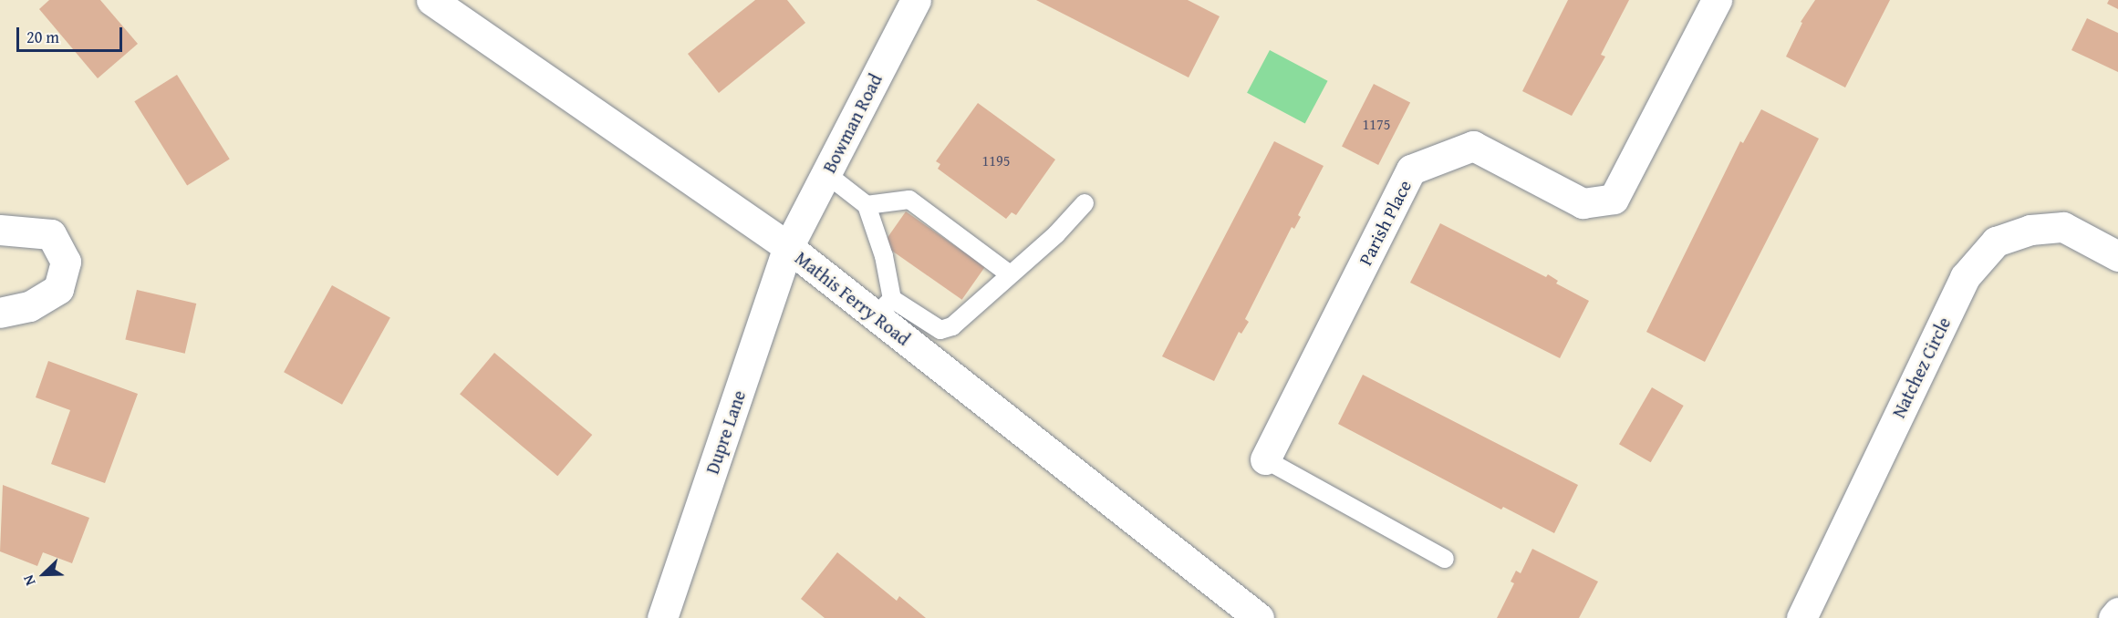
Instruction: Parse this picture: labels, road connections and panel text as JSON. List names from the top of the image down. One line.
{"streets":{"street":["Bowman Road","Parish Place","Mathis Ferry Road","Natchez Circle","Dupre Lane"]},"crossings":[["Bowman Road","Mathis Ferry Road"],["Bowman Road","Dupre Lane"],["Mathis Ferry Road","Dupre Lane"]],"house_numbers":["1175","1195"],"scale_bar":"20 m","north":"bottom left"}
